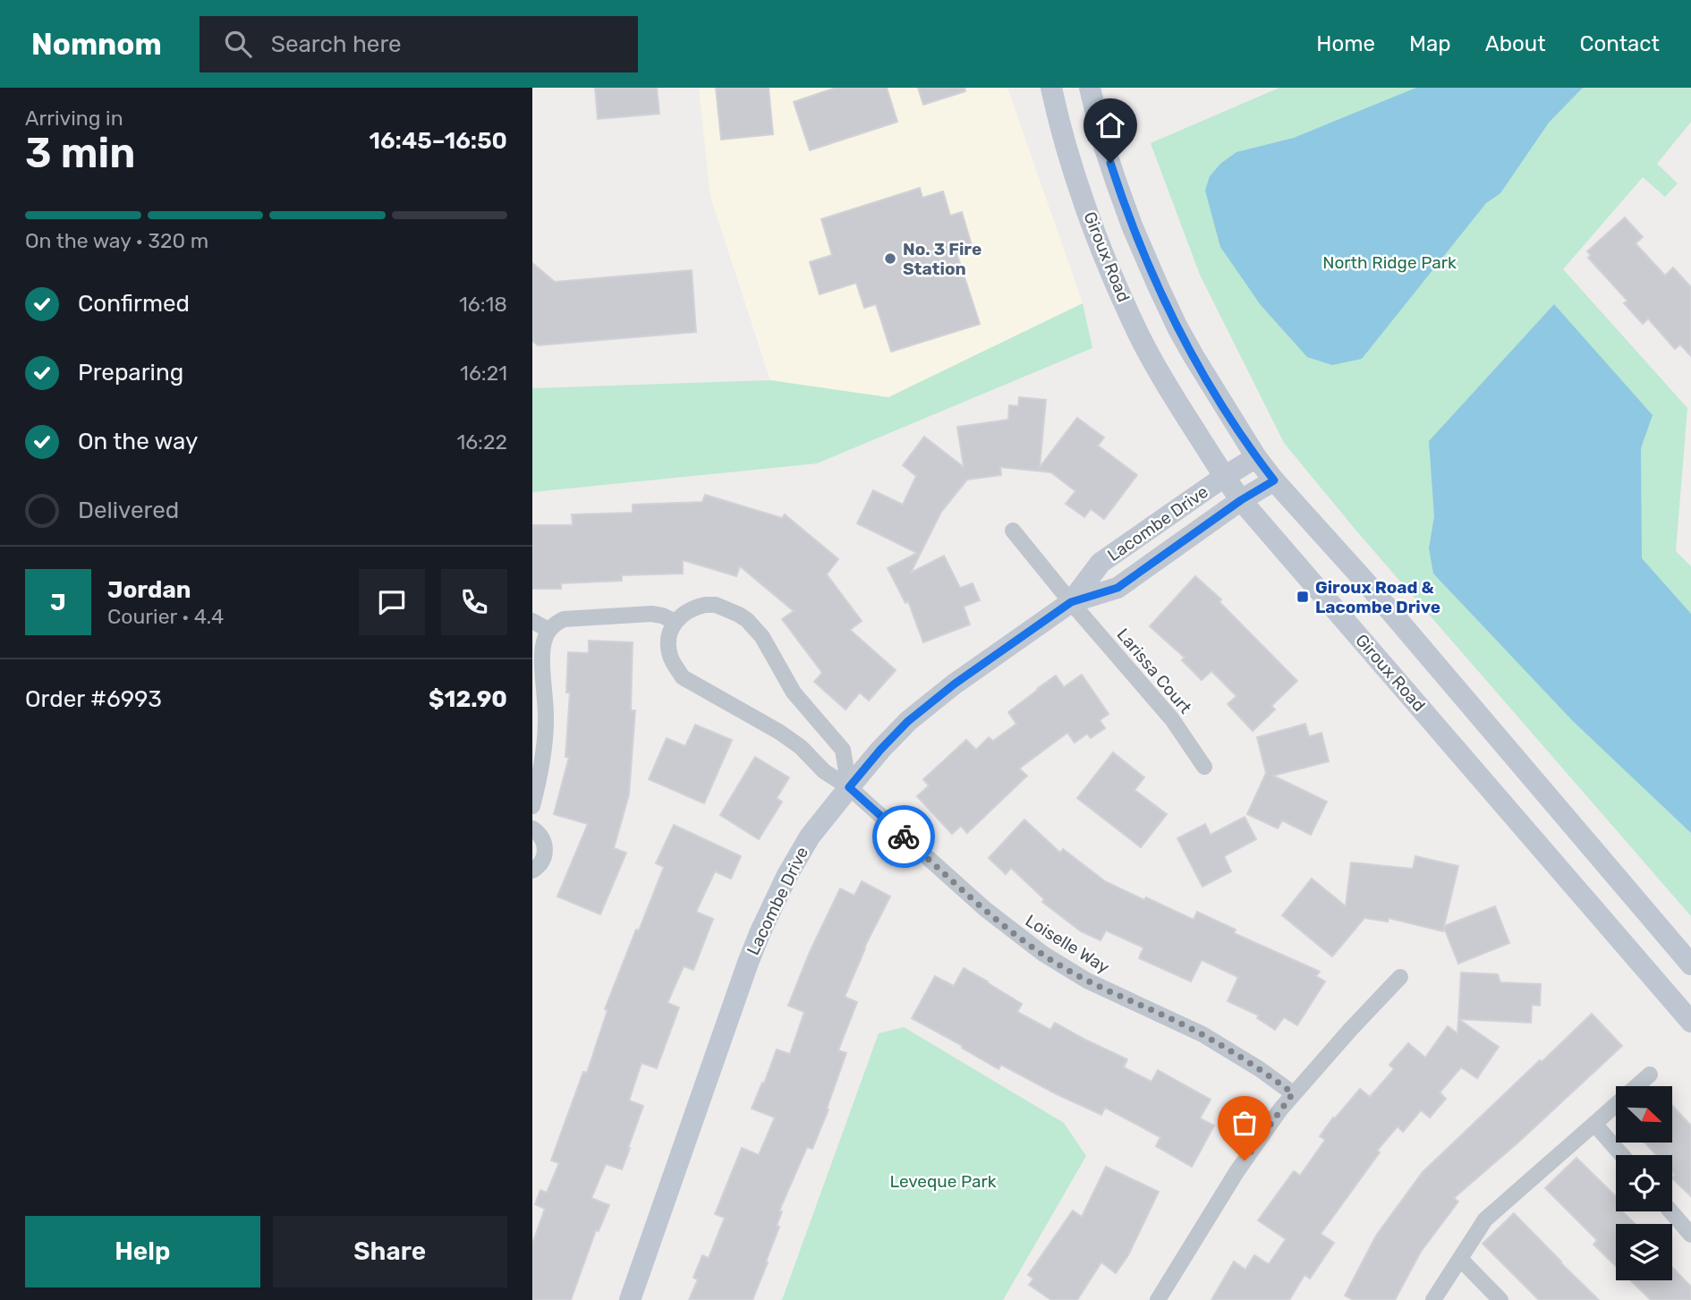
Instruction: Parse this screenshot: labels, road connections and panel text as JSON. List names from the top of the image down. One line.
{"streets":{"main road":["Giroux Road","Lacombe Drive"],"street":["Larissa Court","Loiselle Way"]},"crossings":[["Giroux Road","Lacombe Drive"],["Lacombe Drive","Larissa Court"],["Lacombe Drive","Loiselle Way"]],"parks":["North Ridge Park","Leveque Park"],"places":{"other":["No. 3 Fire Station"],"transit":["Giroux Road & Lacombe Drive"]},"north":"bottom right","page":{"header":"Nomnom","search":"Search here","nav":["Home","Map","About","Contact"],"heading":["3 min","Arriving in","16:45–16:50"],"panel":["Jordan","Courier · 4.4","Order #6993","$12.90"],"bar":"On the way · 320 m","list":[["Confirmed","16:18"],["Preparing","16:21"],["On the way","16:22"],"Delivered"],"round":"J","buttons":["Help","Share"]}}
